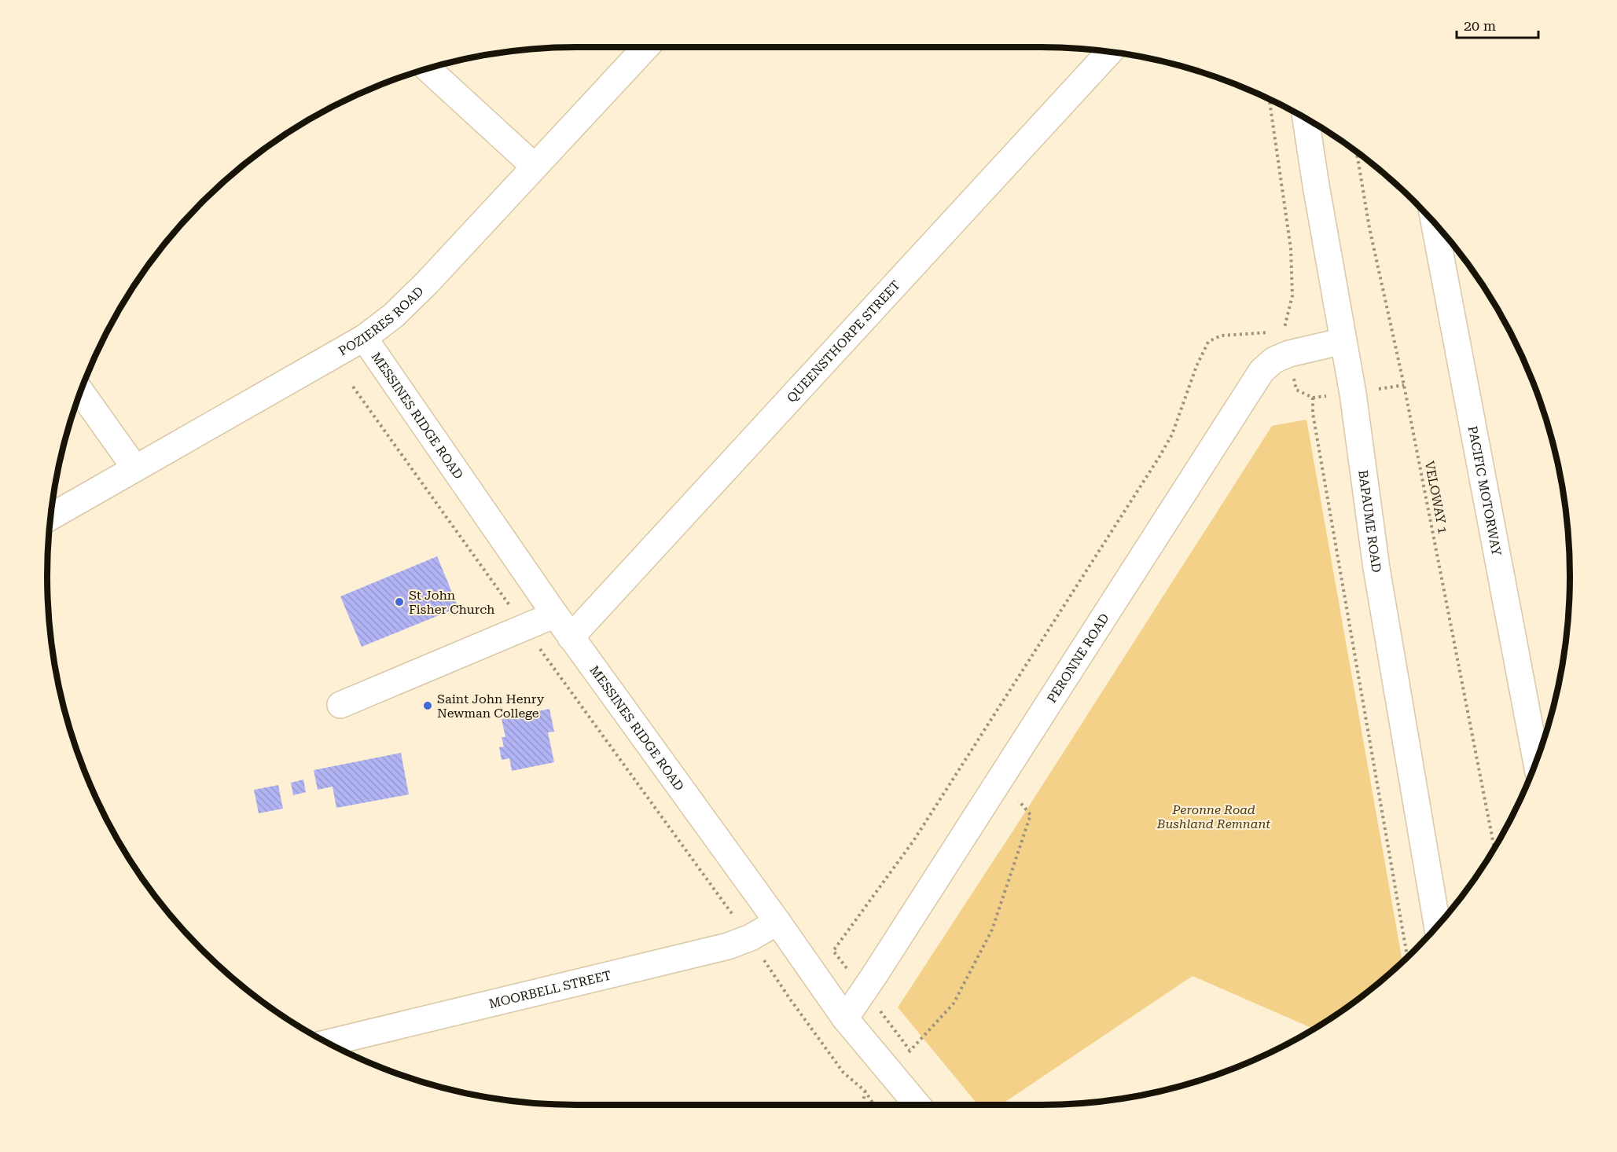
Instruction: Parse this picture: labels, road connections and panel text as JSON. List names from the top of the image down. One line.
{"streets":{"main road":["POZIERES ROAD","QUEENSTHORPE STREET","MESSINES RIDGE ROAD","PACIFIC MOTORWAY","BAPAUME ROAD","PERONNE ROAD","MOORBELL STREET"],"path":["VELOWAY 1"]},"crossings":[["POZIERES ROAD","MESSINES RIDGE ROAD"],["QUEENSTHORPE STREET","MESSINES RIDGE ROAD"],["MESSINES RIDGE ROAD","PERONNE ROAD"],["MESSINES RIDGE ROAD","MOORBELL STREET"],["BAPAUME ROAD","PERONNE ROAD"]],"parks":["Peronne Road Bushland Remnant"],"places":["St John Fisher Church","Saint John Henry Newman College"],"scale_bar":"20 m"}
